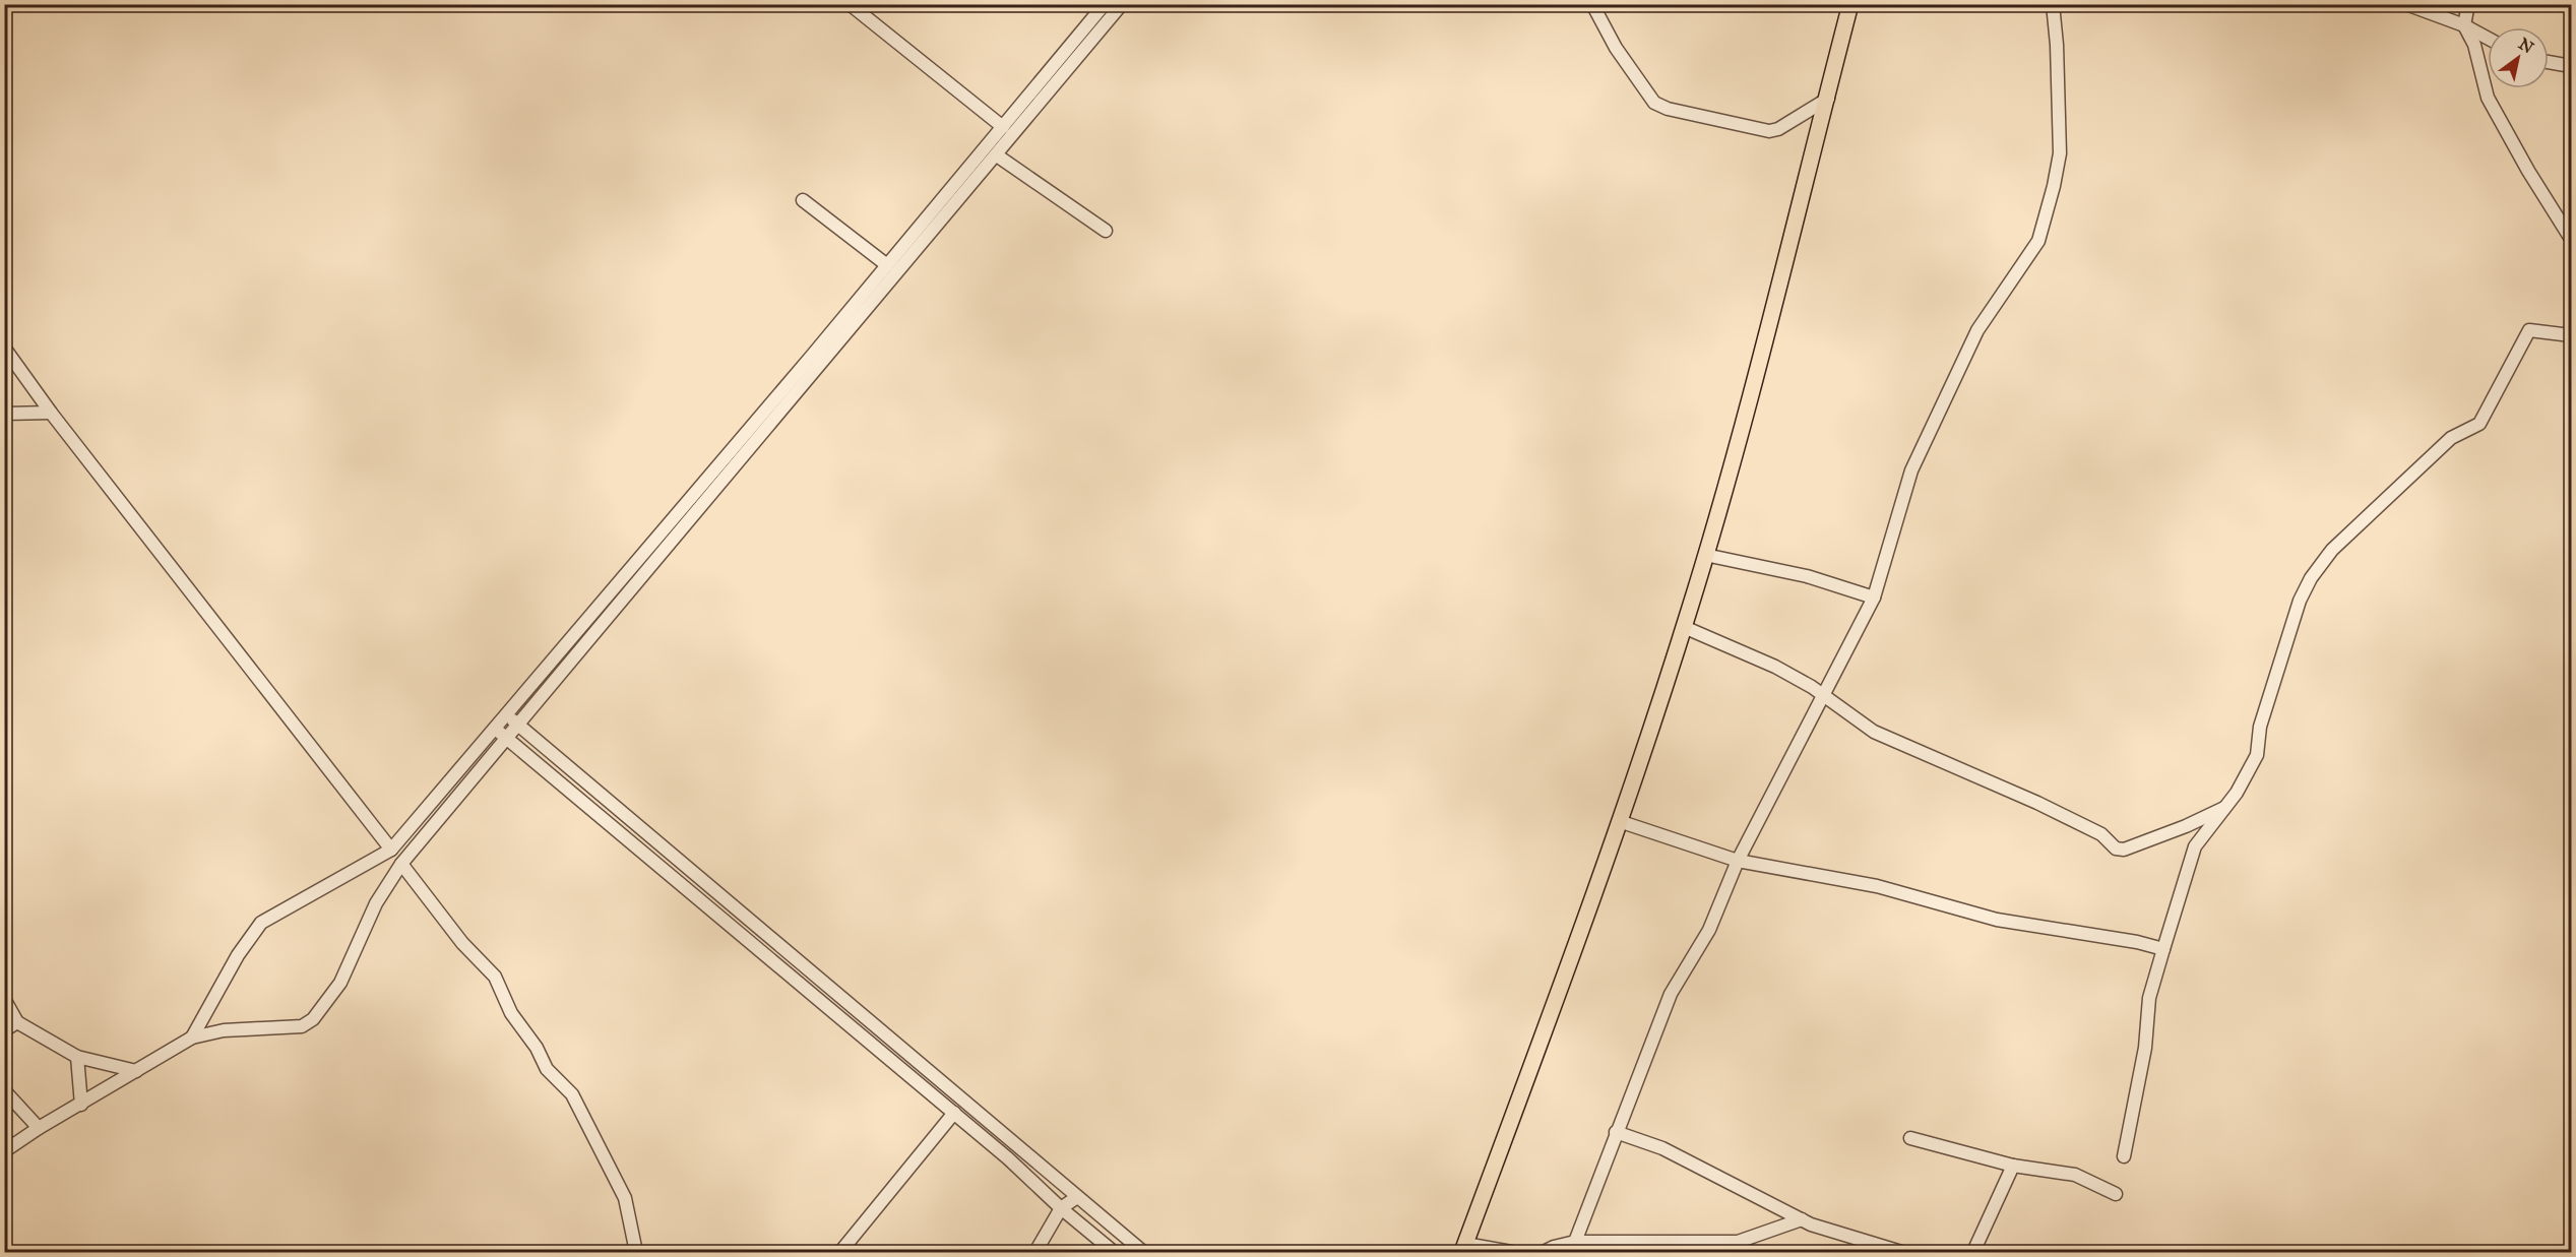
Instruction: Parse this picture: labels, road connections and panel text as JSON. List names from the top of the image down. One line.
{"north":"top right"}
